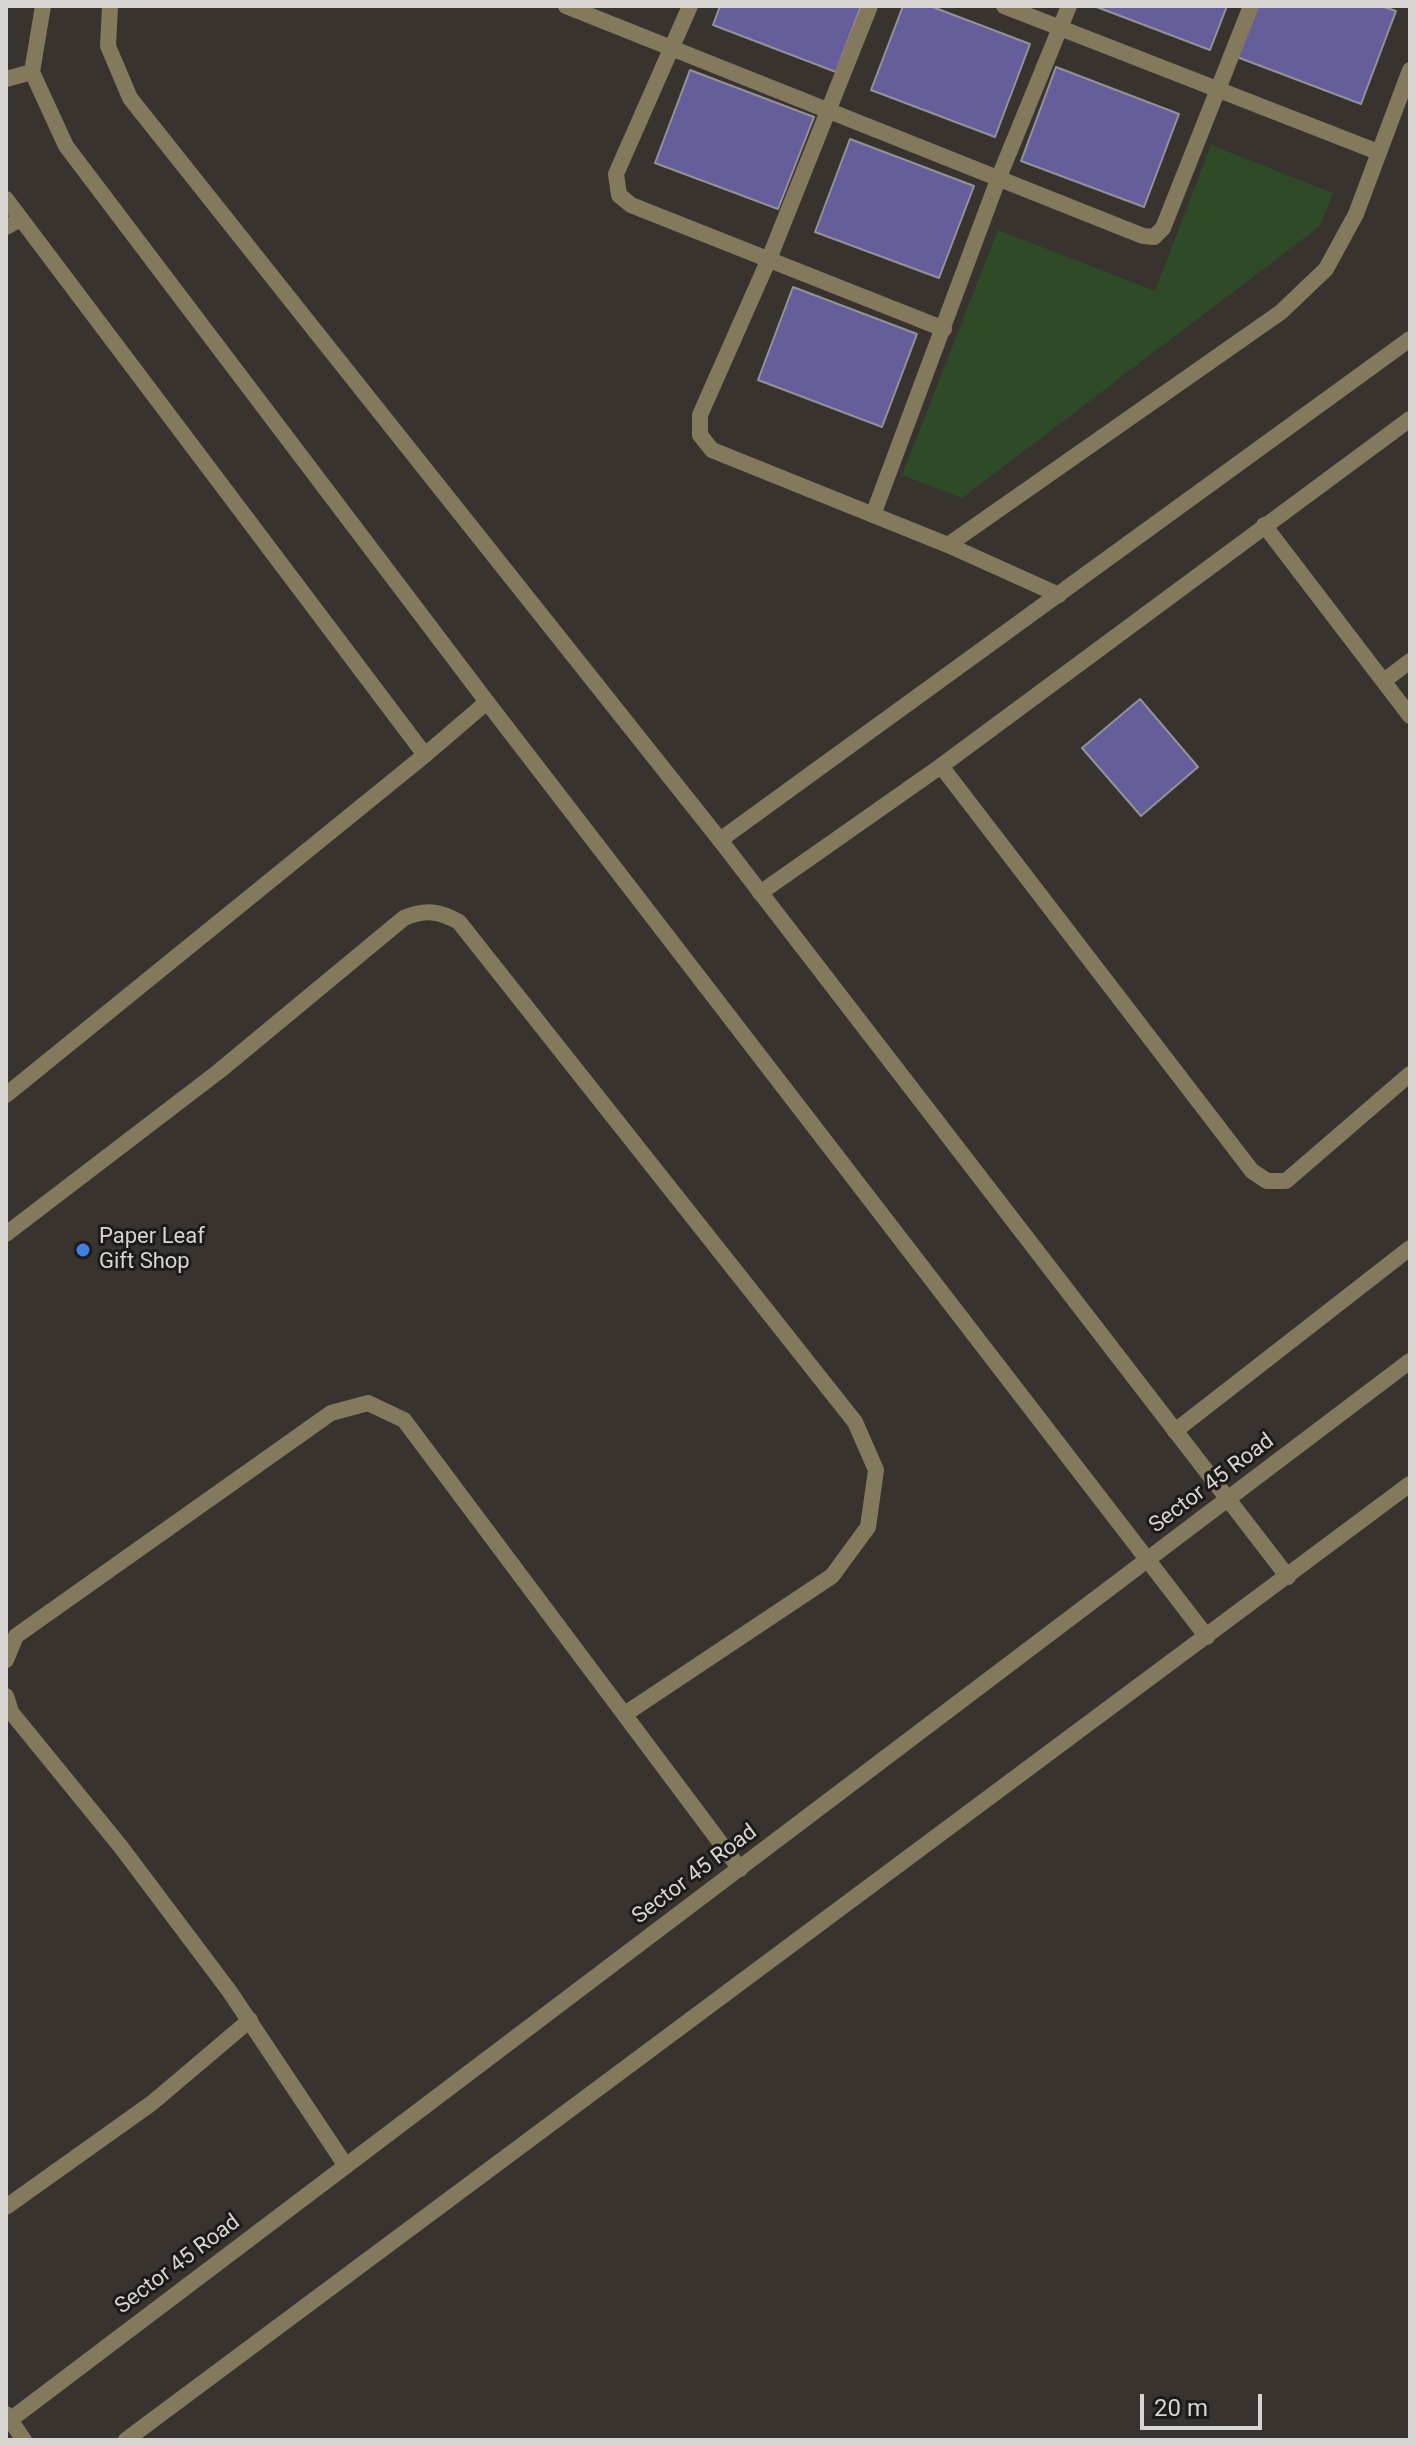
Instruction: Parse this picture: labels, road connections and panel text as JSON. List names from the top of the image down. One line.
{"streets":{"street":["Sector 45 Road"]},"places":["Paper Leaf Gift Shop"],"scale_bar":"20 m"}
